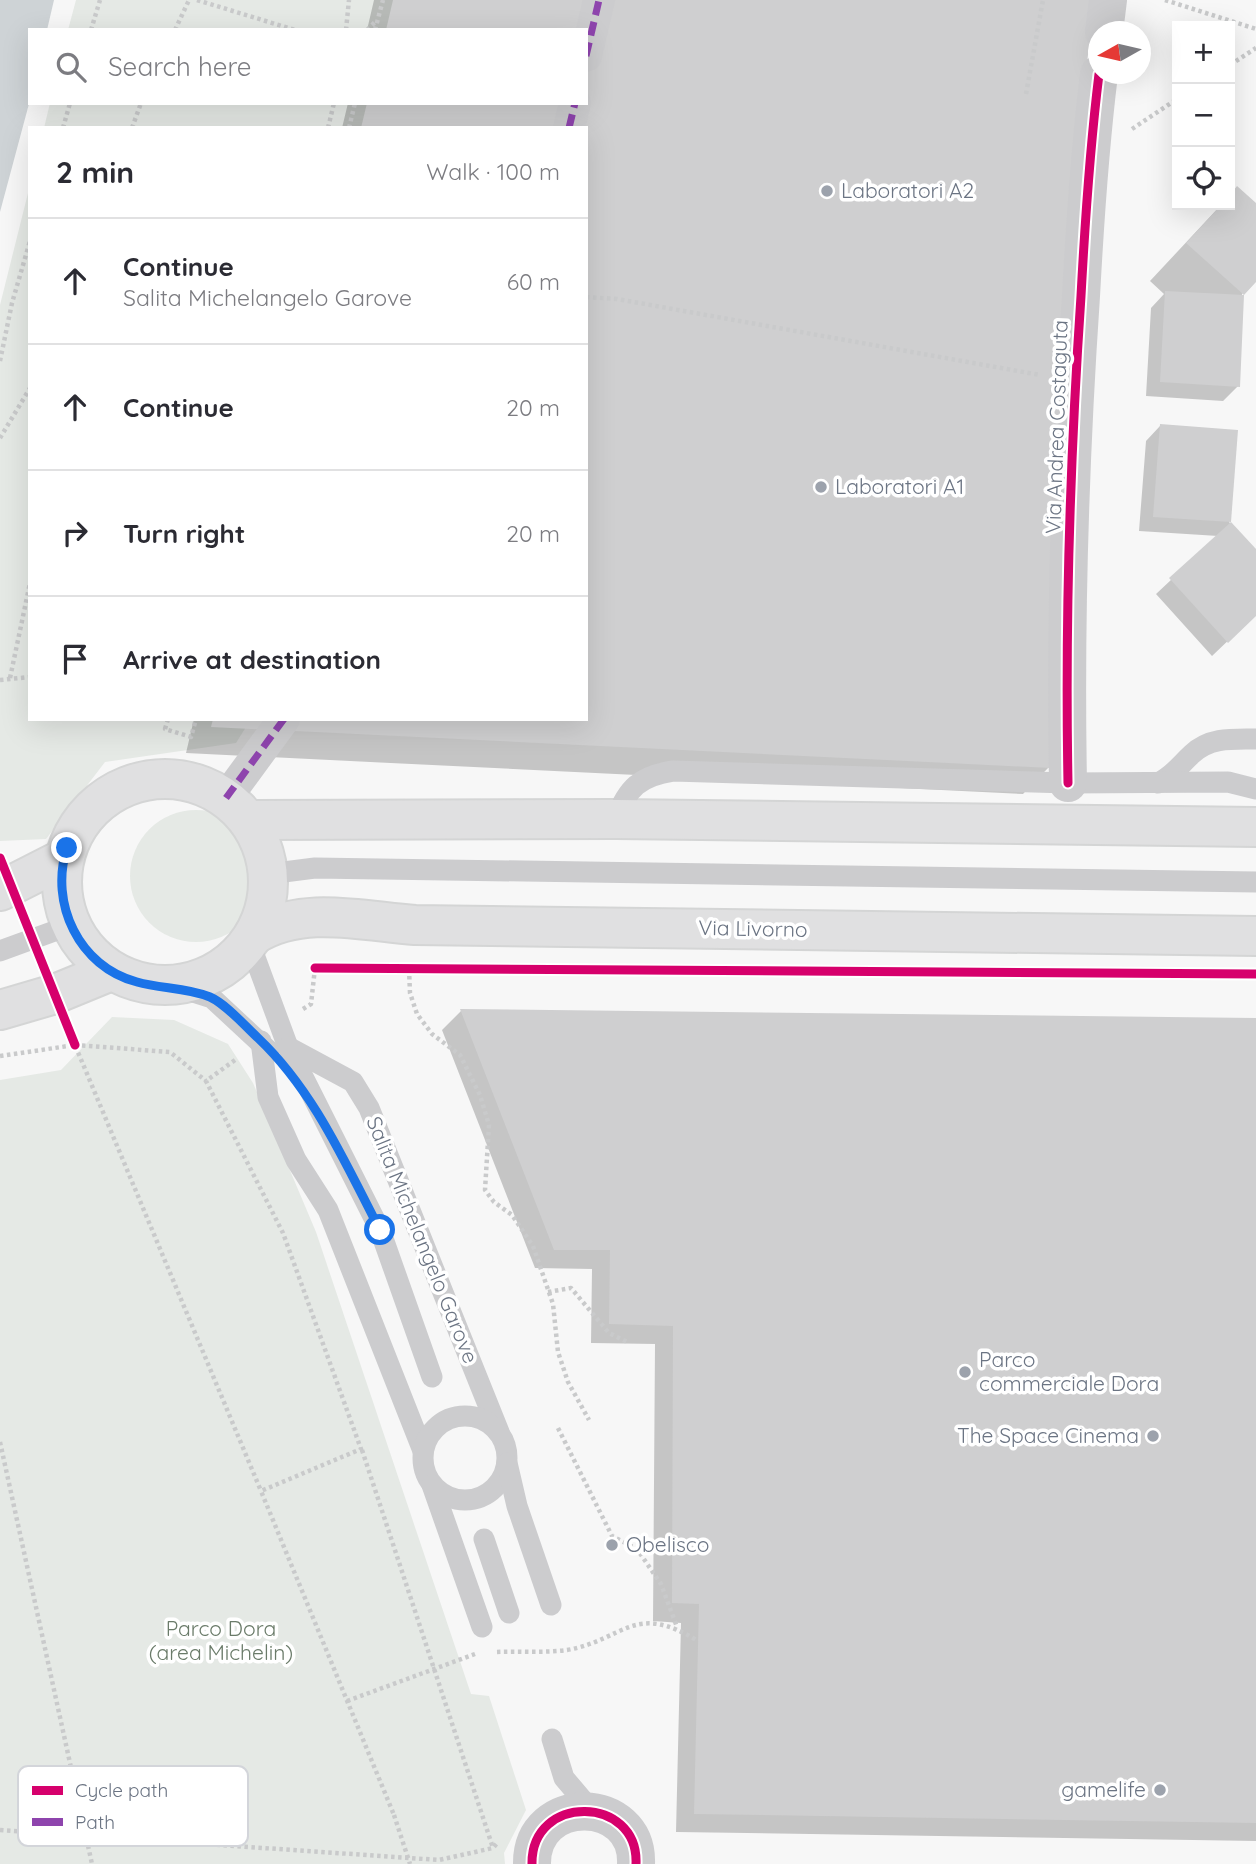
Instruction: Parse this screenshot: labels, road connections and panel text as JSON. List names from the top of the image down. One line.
{"streets":{"main road":["Via Livorno"],"street":["Via Andrea Costaguta"],"lane":["Salita Michelangelo Garove"]},"crossings":[["Via Livorno","Salita Michelangelo Garove"]],"parks":["Parco Dora (area Michelin)"],"places":["Laboratori A2","Laboratori A1","Parco commerciale Dora","The Space Cinema","Obelisco","gamelife"],"legend":["Cycle path","Path"],"north":"left","page":{"map_buttons":["+","−"],"search":"Search here","heading":["2 min","Walk · 100 m"],"list":[["Continue","Salita Michelangelo Garove","60 m"],["Continue","20 m"],["Turn right","20 m"],"Arrive at destination"]}}
